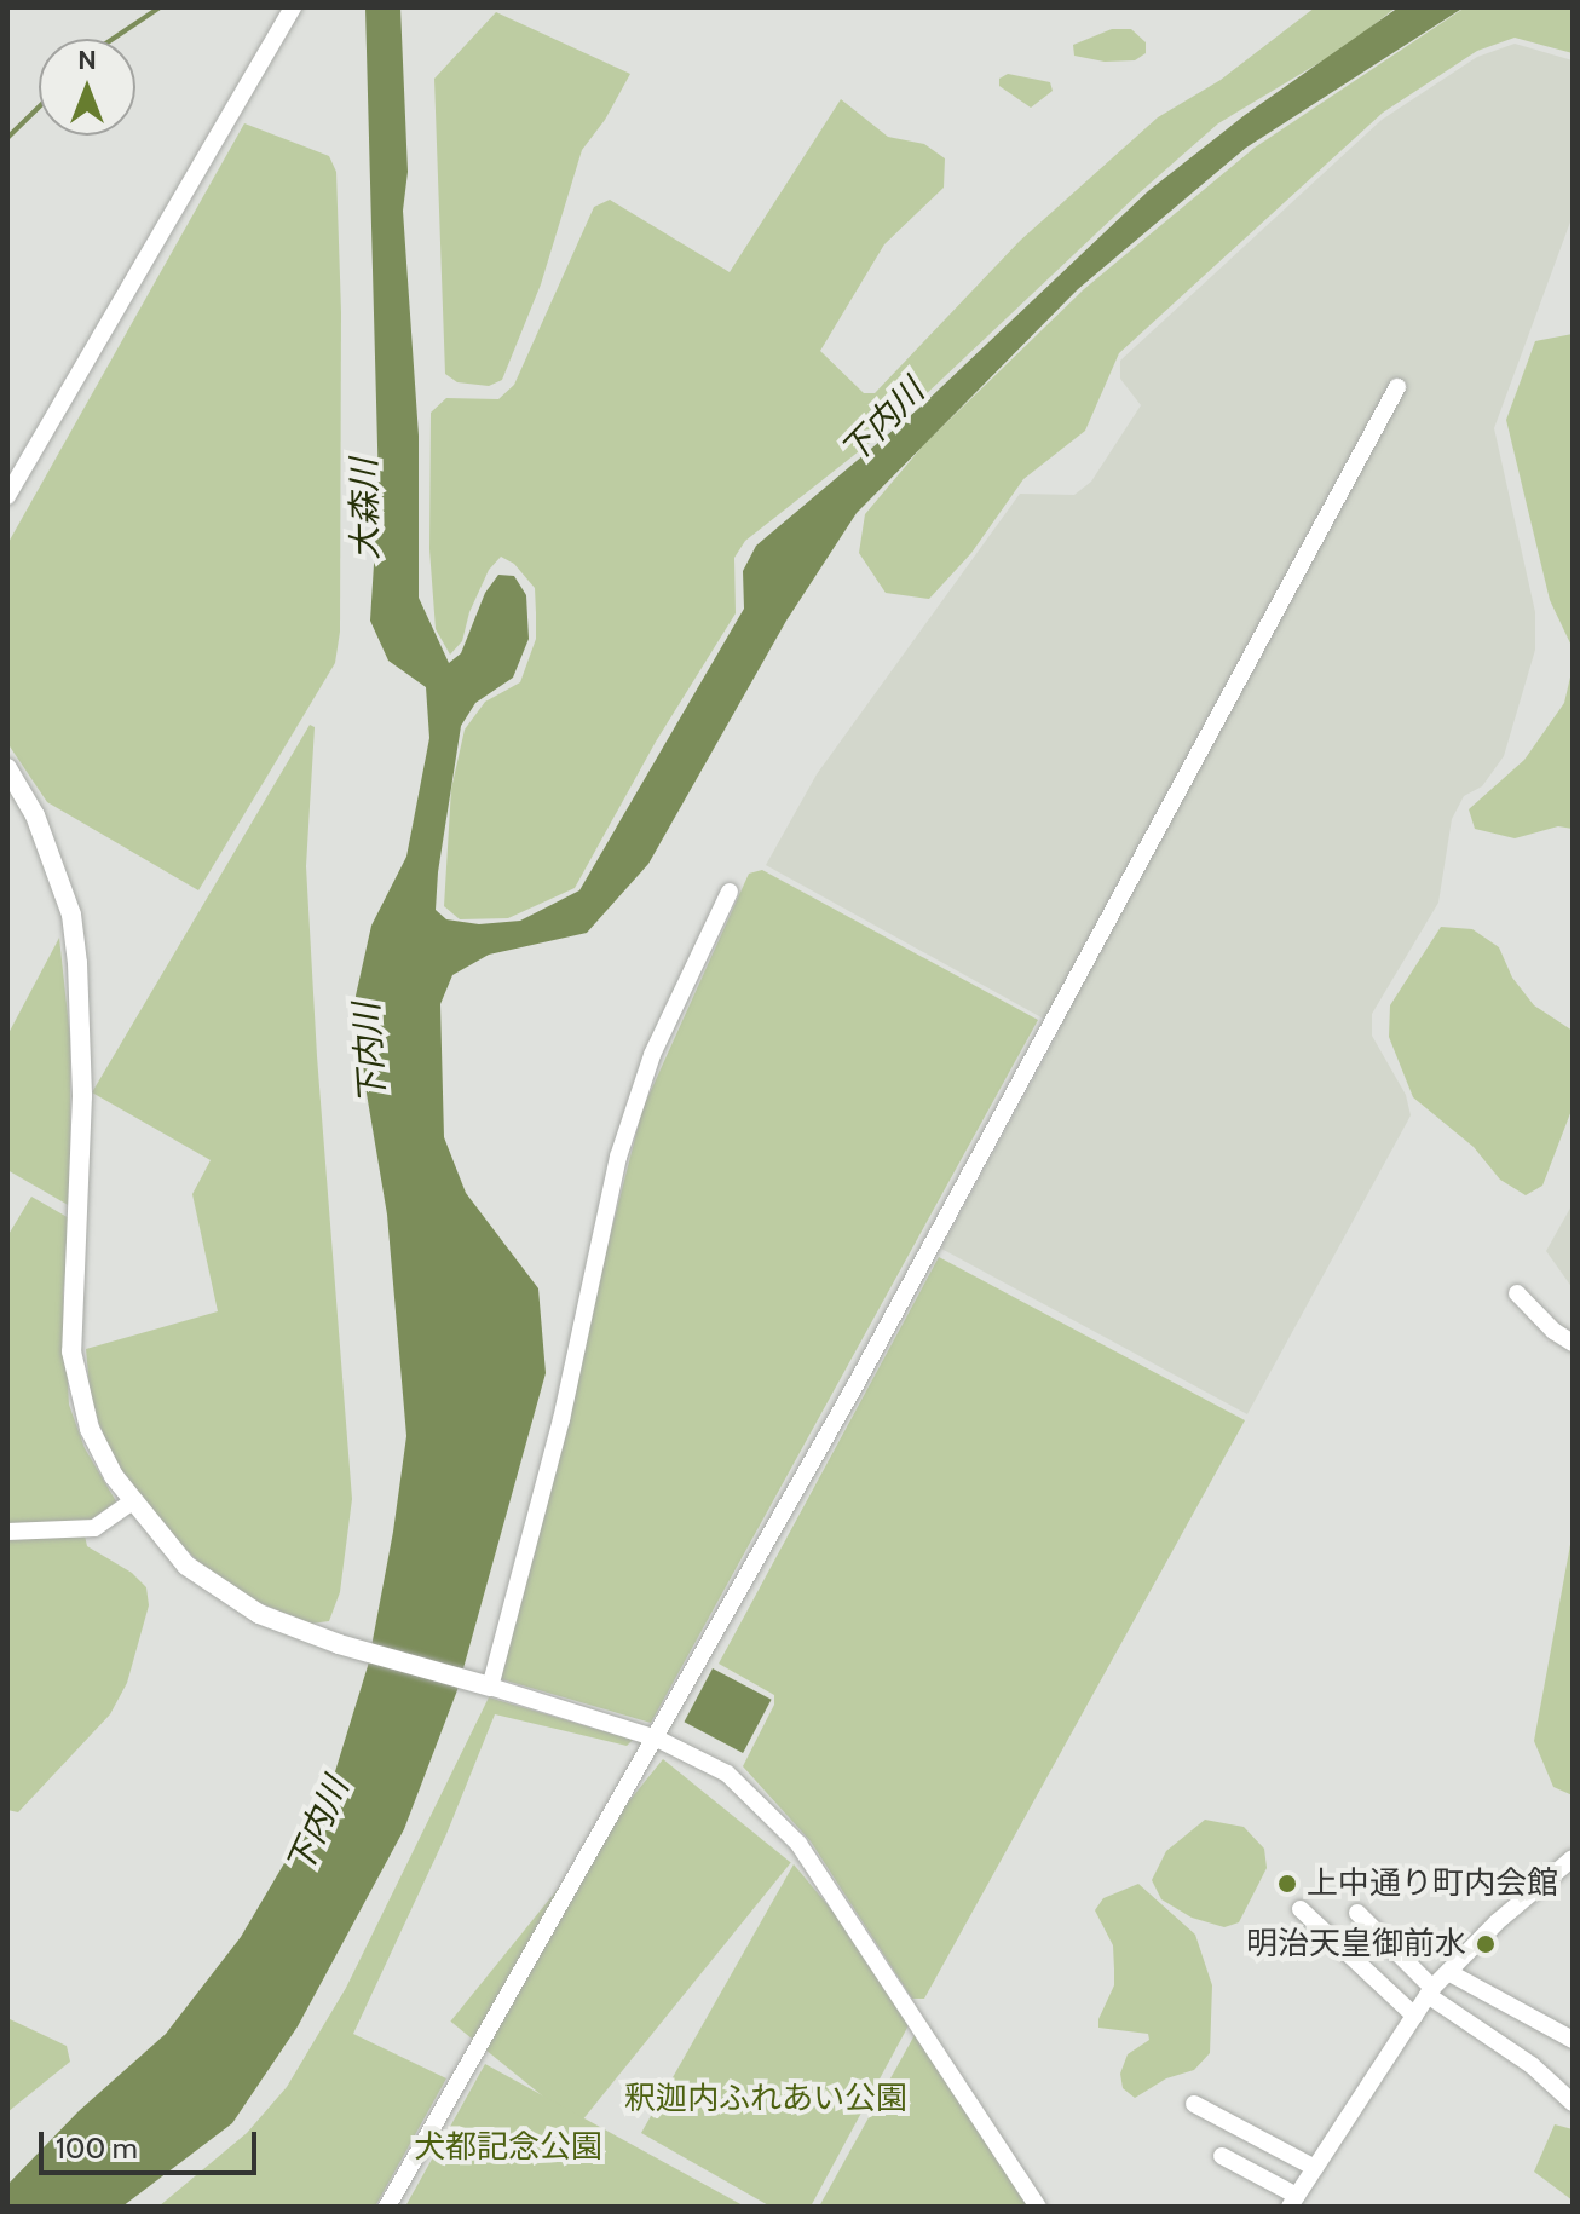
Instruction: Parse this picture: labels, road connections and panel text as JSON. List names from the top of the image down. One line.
{"water":["下内川","大森川"],"parks":["釈迦内ふれあい公園","犬都記念公園"],"places":["上中通り町内会館","明治天皇御前水"],"scale_bar":"100 m","north":"top"}
